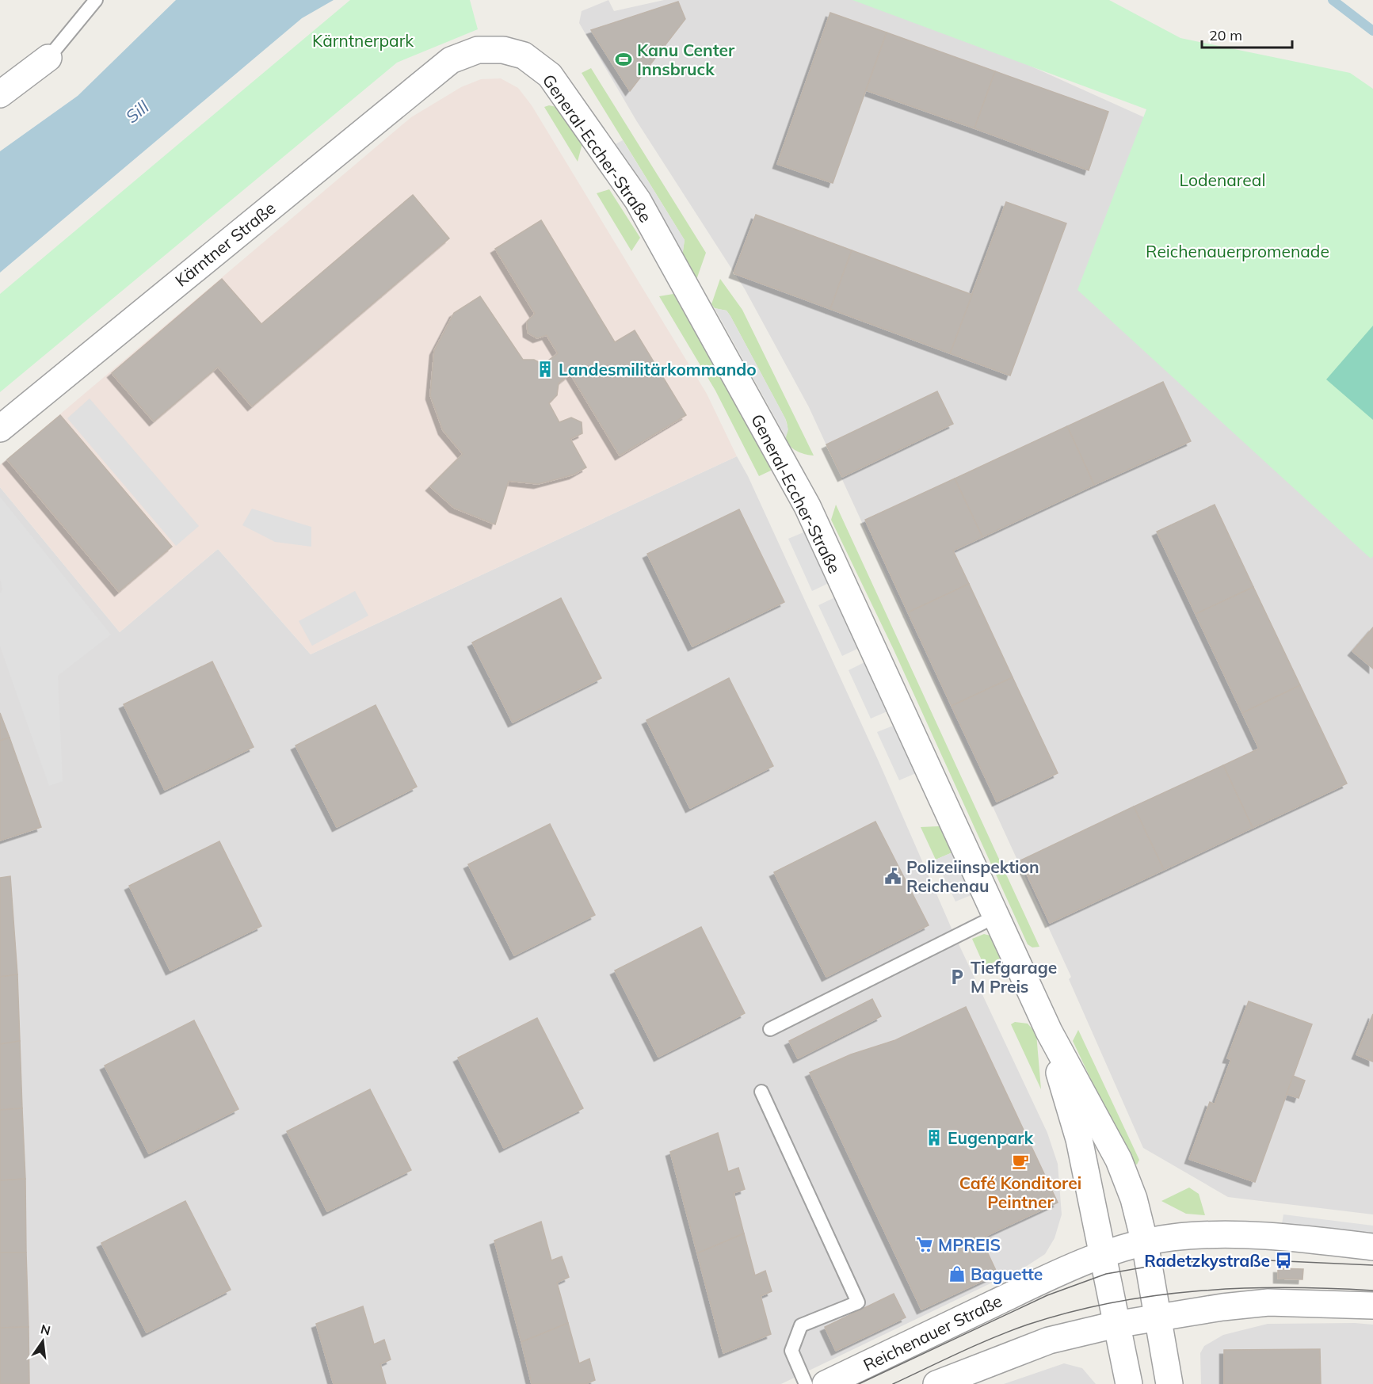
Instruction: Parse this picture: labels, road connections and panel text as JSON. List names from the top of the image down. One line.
{"streets":{"street":["General-Eccher-Straße","Kärntner Straße","Reichenauer Straße"]},"crossings":[["General-Eccher-Straße","Kärntner Straße"],["General-Eccher-Straße","Reichenauer Straße"]],"water":["Sill"],"parks":["Kärntnerpark","Lodenareal","Reichenauerpromenade"],"places":{"sports":["Kanu Center Innsbruck"],"building":["Landesmilitärkommando","Eugenpark"],"public building":["Polizeiinspektion Reichenau"],"parking":["Tiefgarage M Preis"],"cafe":["Café Konditorei Peintner"],"supermarket":["MPREIS"],"bus stop":["Radetzkystraße"],"shop":["Baguette"]},"scale_bar":"20 m","north":"top"}
